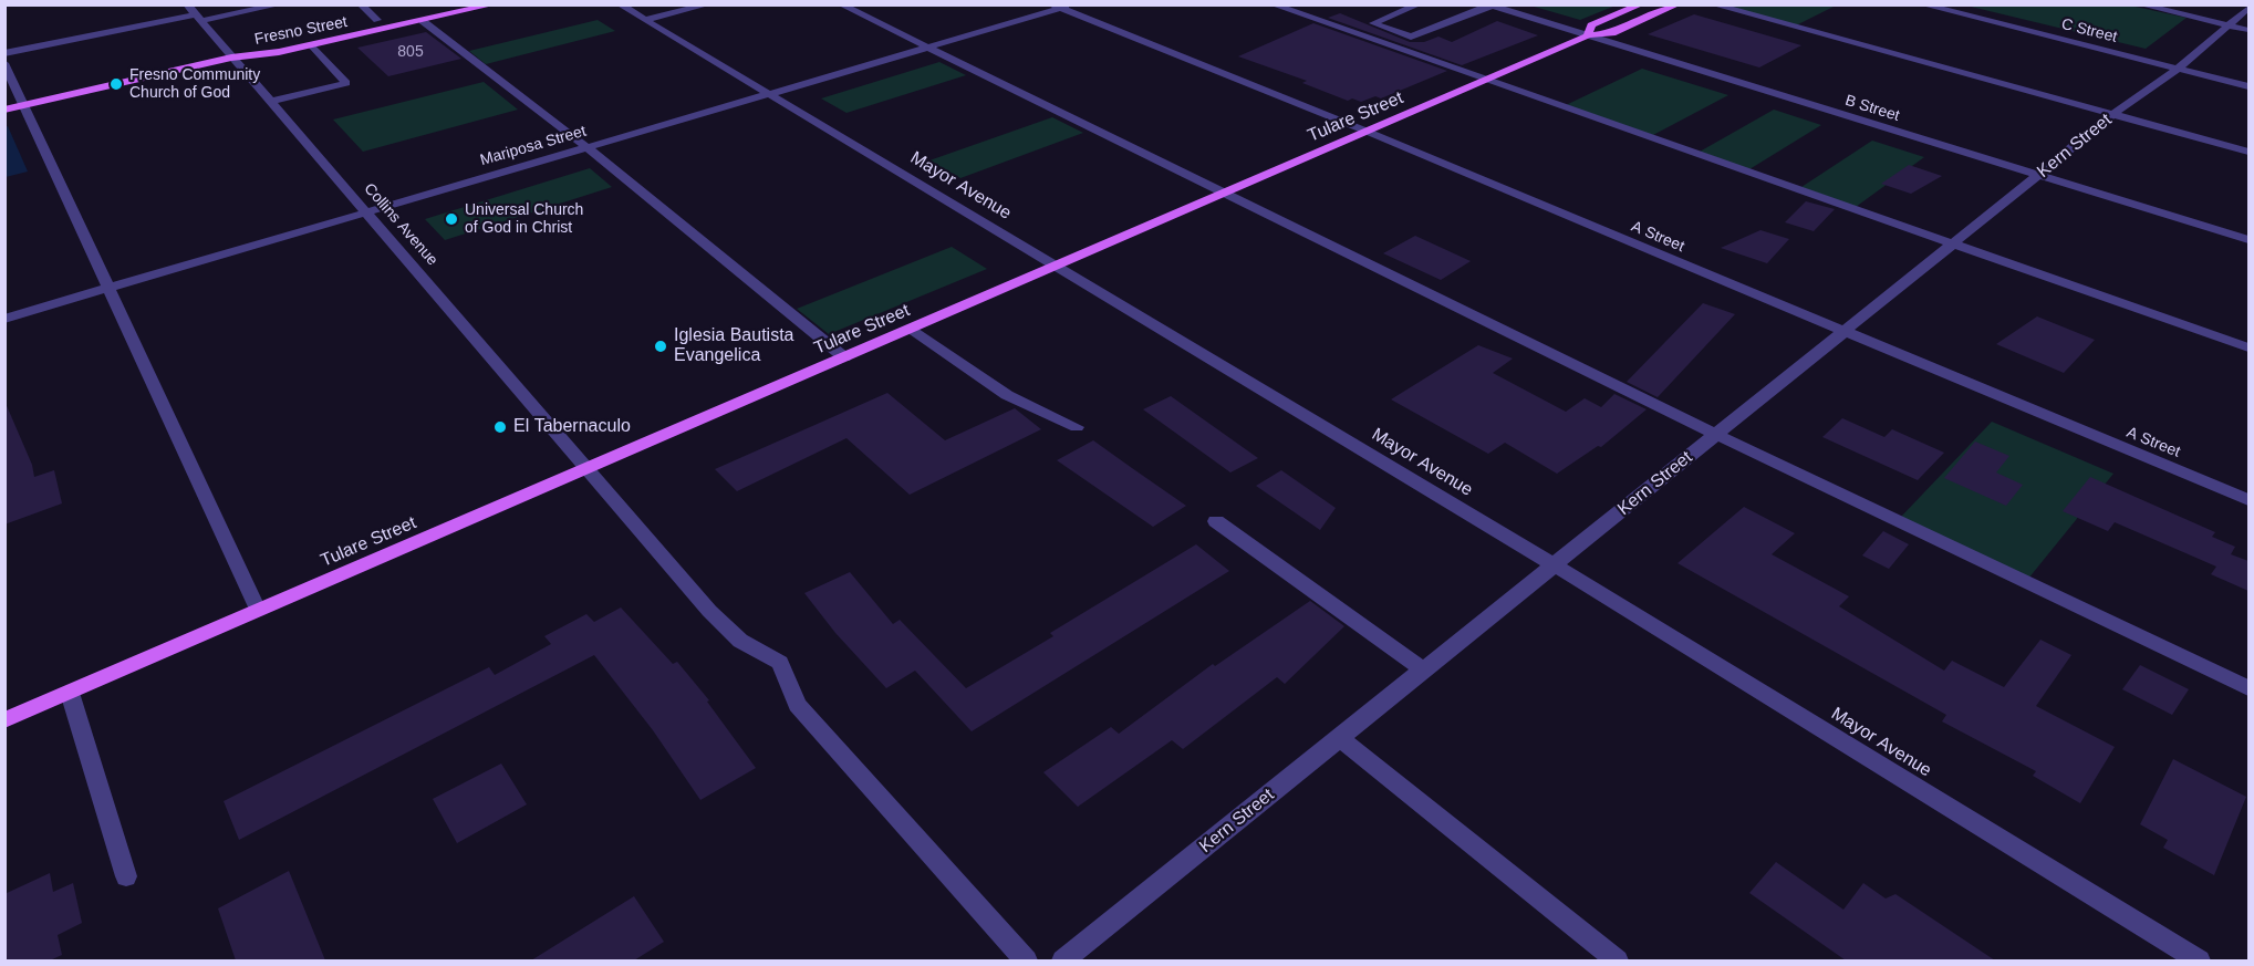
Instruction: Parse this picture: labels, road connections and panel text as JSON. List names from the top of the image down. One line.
{"streets":{"main road":["Fresno Street","Tulare Street"],"street":["C Street","B Street","Mariposa Street","Kern Street","Mayor Avenue","Collins Avenue","A Street"]},"crossings":[["Fresno Street","Collins Avenue"],["C Street","Kern Street"],["B Street","Tulare Street"],["B Street","Kern Street"],["Tulare Street","Mayor Avenue"],["Tulare Street","Collins Avenue"],["Tulare Street","A Street"],["Mariposa Street","Mayor Avenue"],["Mariposa Street","Collins Avenue"],["Mariposa Street","A Street"],["Kern Street","Mayor Avenue"],["Kern Street","A Street"]],"places":["Fresno Community Church of God","Universal Church of God in Christ","Iglesia Bautista Evangelica","El Tabernaculo"],"house_numbers":["805"]}
